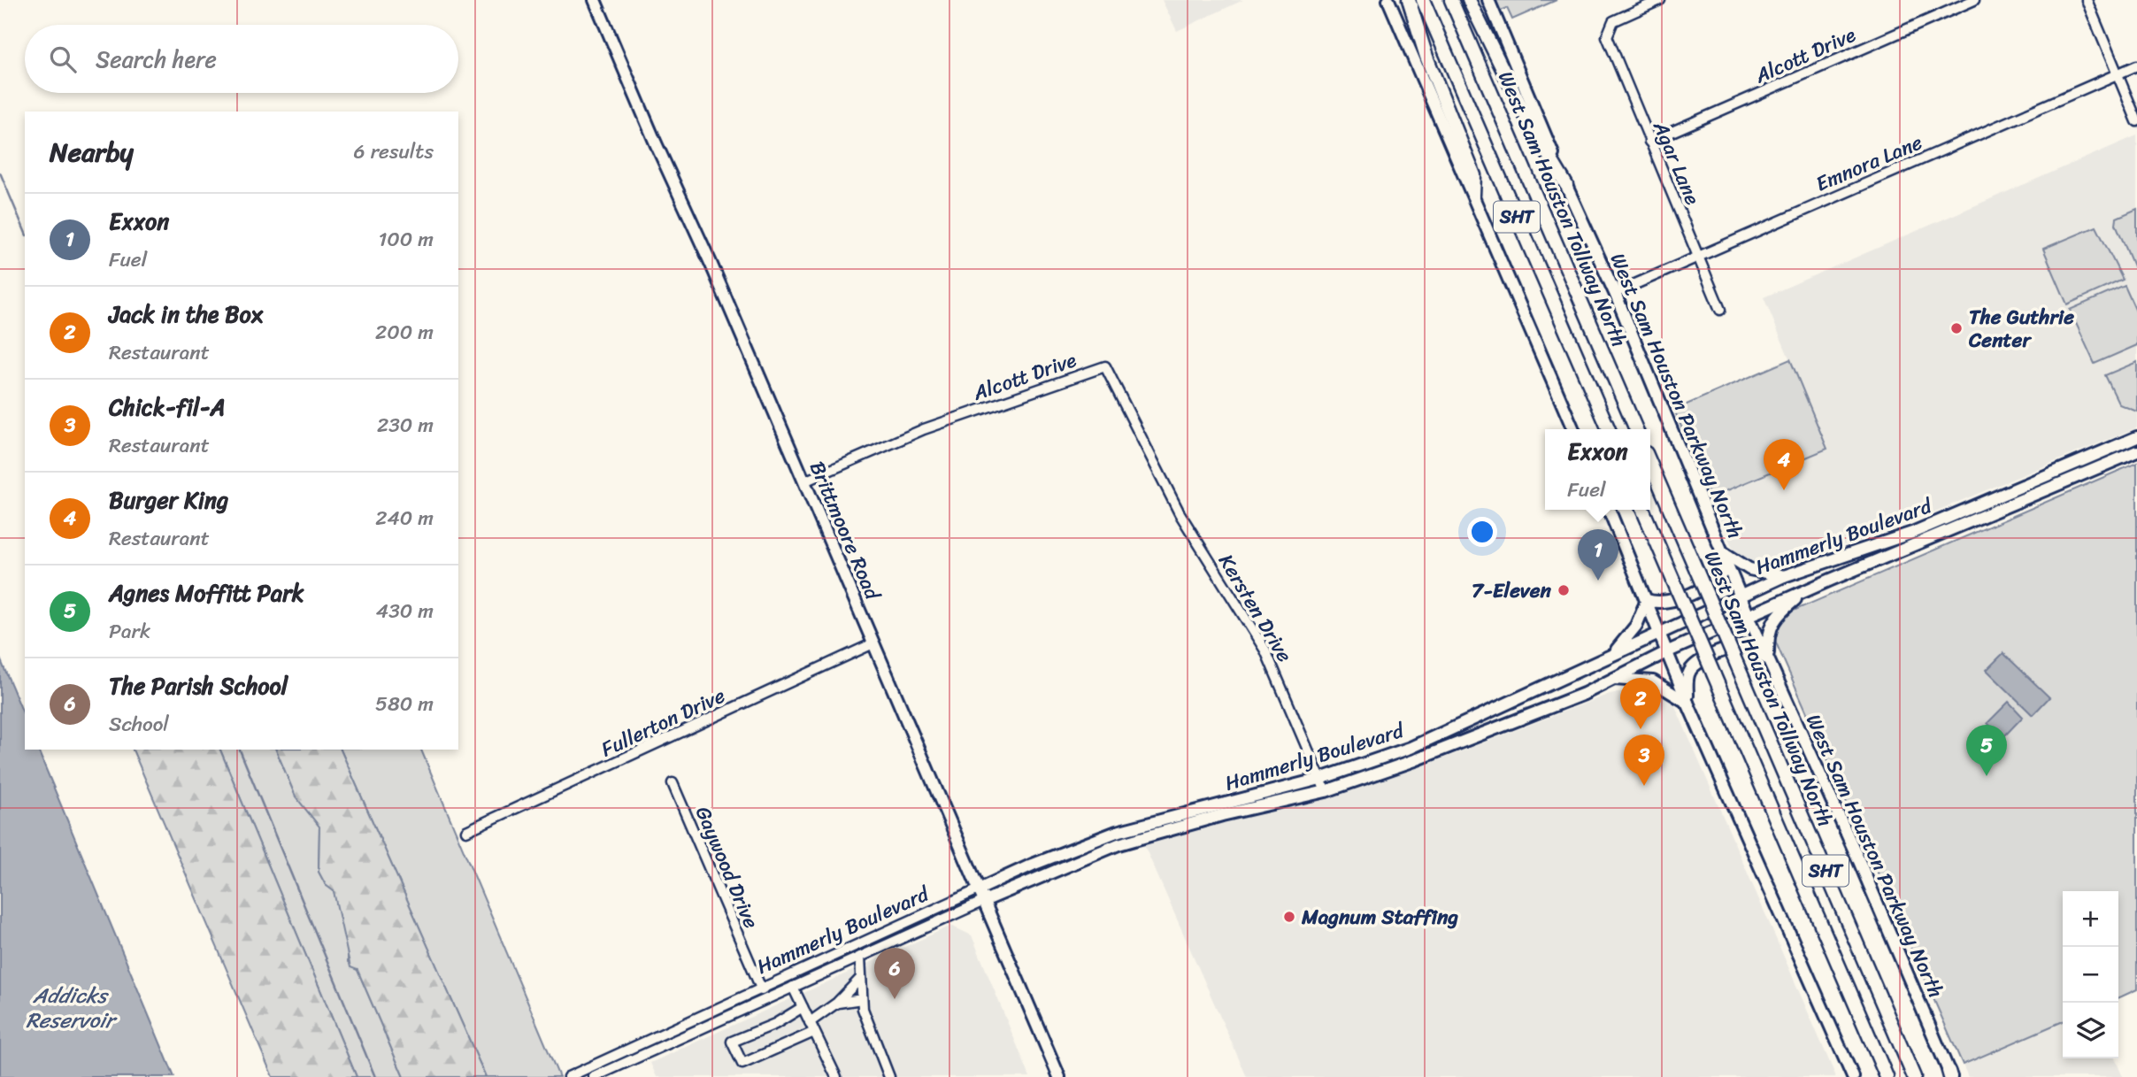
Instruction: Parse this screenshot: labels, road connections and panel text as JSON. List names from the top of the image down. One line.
{"streets":{"highway":["West Sam Houston Tollway North","SHT"],"main road":["West Sam Houston Parkway North","Brittmoore Road","Hammerly Boulevard"],"street":["Alcott Drive","Agar Lane","Emnora Lane","Kersten Drive","Fullerton Drive","Gaywood Drive"]},"crossings":[["Alcott Drive","Agar Lane"],["Alcott Drive","Brittmoore Road"],["Alcott Drive","Kersten Drive"],["Agar Lane","Emnora Lane"],["Emnora Lane","West Sam Houston Parkway North"],["West Sam Houston Parkway North","Hammerly Boulevard"],["Brittmoore Road","Hammerly Boulevard"],["Brittmoore Road","Fullerton Drive"],["Hammerly Boulevard","Kersten Drive"],["Hammerly Boulevard","Gaywood Drive"]],"water":["Addicks Reservoir"],"places":["The Guthrie Center","7-Eleven","Magnum Staffing"],"page":{"search":"Search here","heading":["Nearby","6 results"],"list":[{"mark":"1","name":"Exxon","note":"Fuel","value":"100 m"},{"mark":"2","name":"Jack in the Box","note":"Restaurant","value":"200 m"},{"mark":"3","name":"Chick-fil-A","note":"Restaurant","value":"230 m"},{"mark":"4","name":"Burger King","note":"Restaurant","value":"240 m"},{"mark":"5","name":"Agnes Moffitt Park","note":"Park","value":"430 m"},{"mark":"6","name":"The Parish School","note":"School","value":"580 m"}],"popup":["Exxon","Fuel"],"pins":["4","1","2","5","3","6"],"map_buttons":["+","−"]}}
